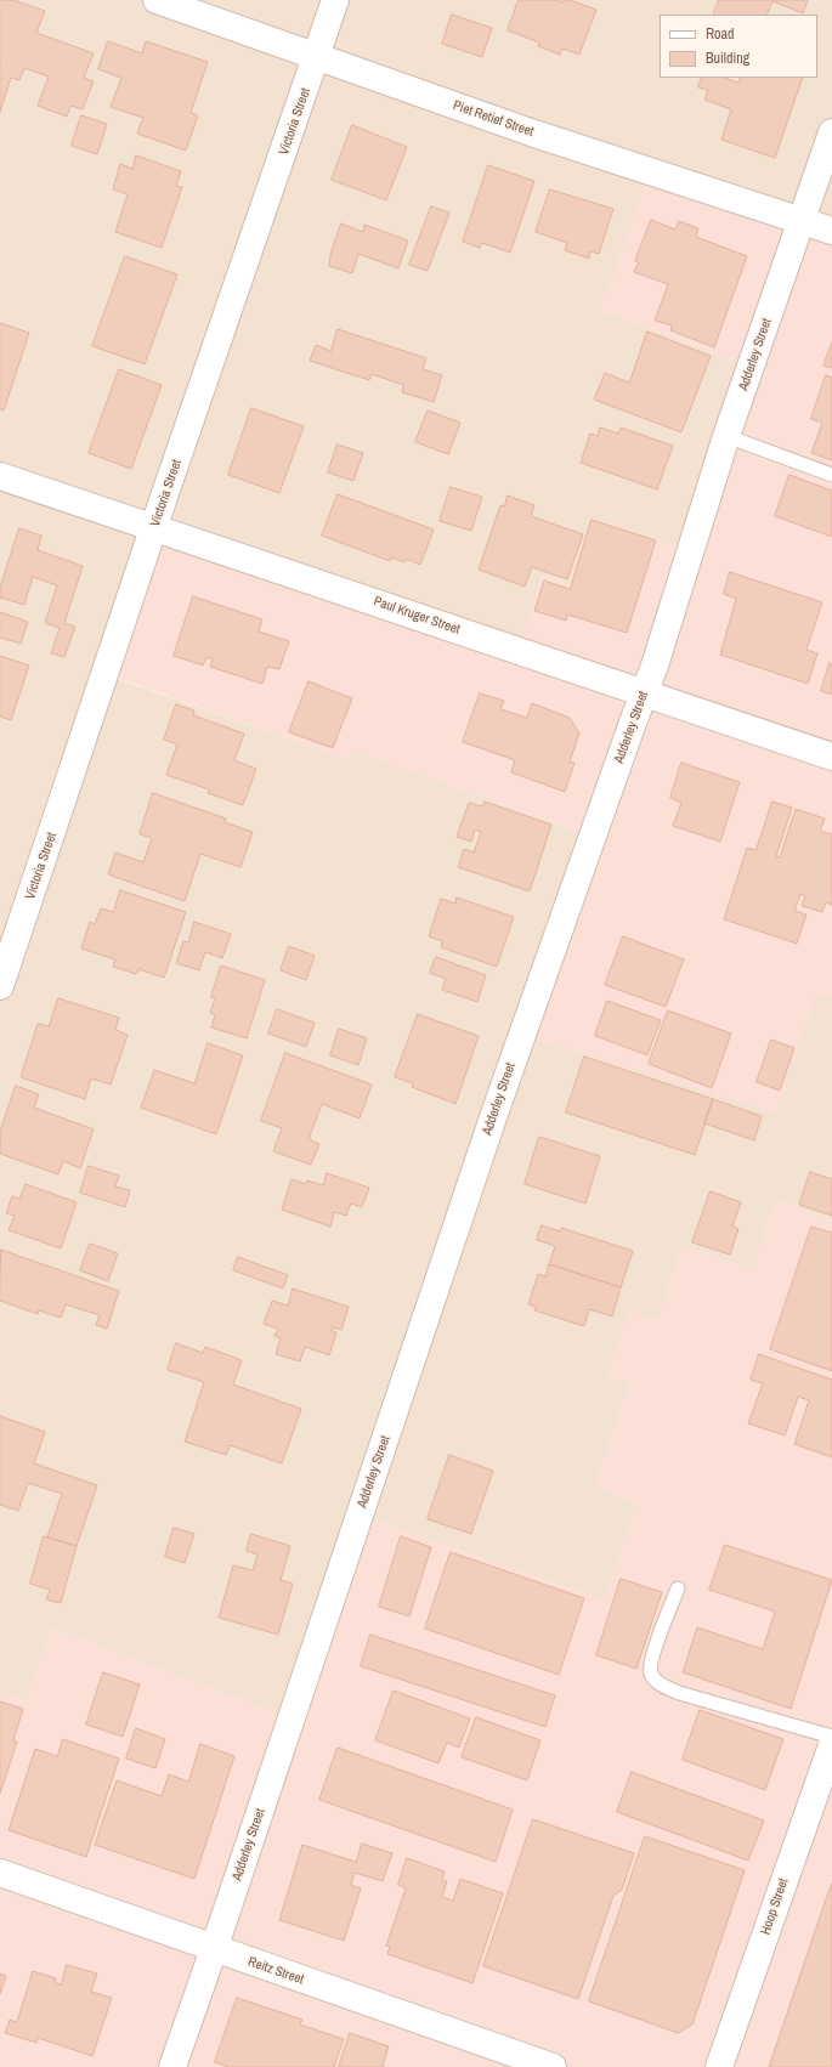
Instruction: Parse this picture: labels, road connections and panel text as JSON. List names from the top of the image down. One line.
{"streets":{"street":["Piet Retief Street","Victoria Street","Adderley Street","Paul Kruger Street","Hoop Street","Reitz Street"]},"crossings":[["Piet Retief Street","Victoria Street"],["Piet Retief Street","Adderley Street"],["Victoria Street","Paul Kruger Street"],["Adderley Street","Paul Kruger Street"],["Adderley Street","Reitz Street"]],"legend":["Road","Building"]}
